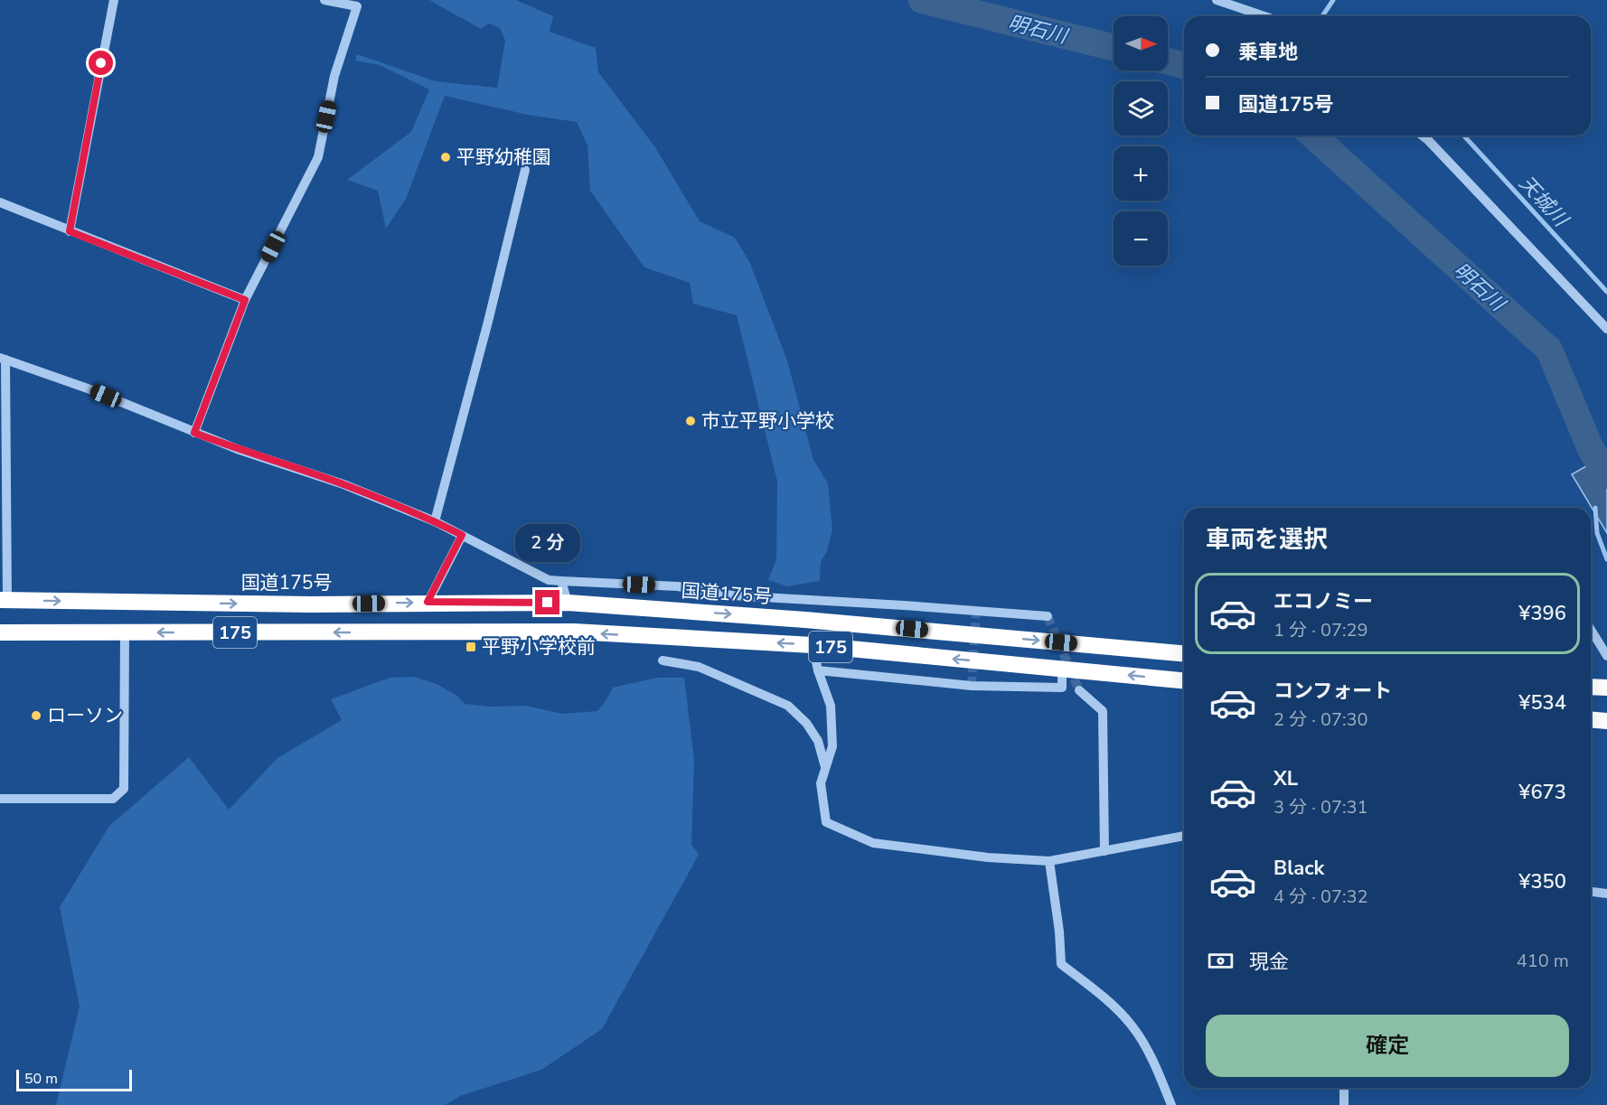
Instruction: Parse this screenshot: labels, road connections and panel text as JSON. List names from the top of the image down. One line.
{"streets":{"highway":["国道175号","175"]},"water":["明石川","天城川"],"places":{"other":["平野幼稚園","市立平野小学校","ローソン"],"transit":["平野小学校前"]},"scale_bar":"50 m","north":"right","page":{"map_buttons":["+","−"],"banner":["乗車地","国道175号"],"heading":"車両を選択","bubble":"2 分","list":[{"name":"エコノミー","note":"1 分 · 07:29","value":"¥396"},{"name":"コンフォート","note":"2 分 · 07:30","value":"¥534"},{"name":"XL","note":"3 分 · 07:31","value":"¥673"},{"name":"Black","note":"4 分 · 07:32","value":"¥350"}],"pay":["現金","410 m"],"buttons":"確定","scale":"50 m"}}
